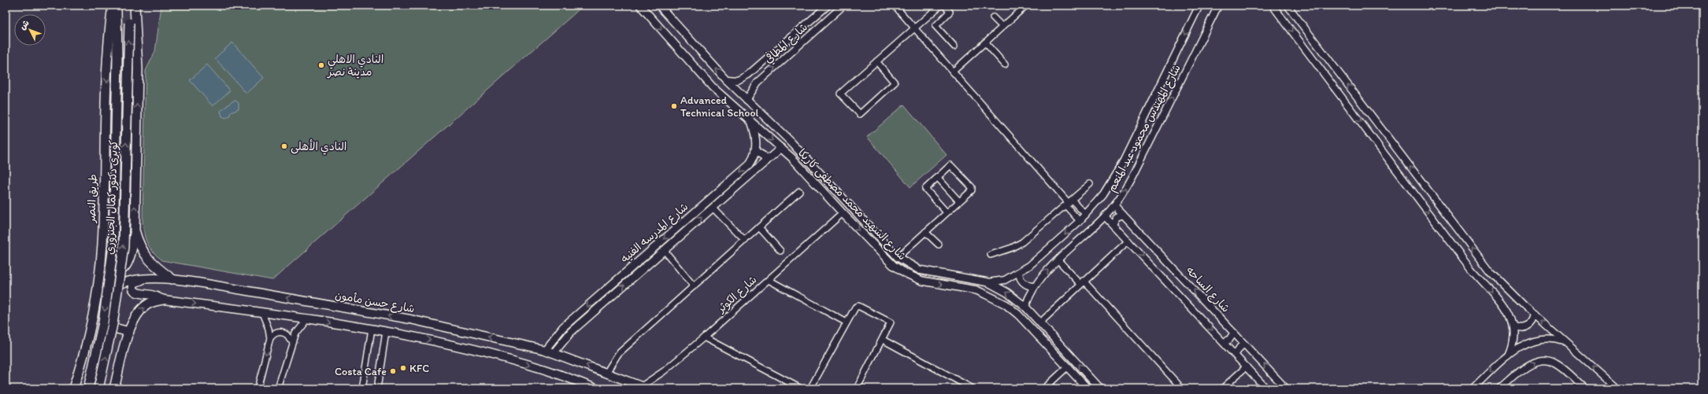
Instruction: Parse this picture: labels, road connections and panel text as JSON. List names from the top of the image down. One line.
{"streets":{"highway":["كوبرى دكتور كمال الجنزوري","طريق النصر"],"main road":["شارع الشهيد محمد مصطفى كاريكا","شارع المدرسه الفنيه","شارع حسن مأمون"],"street":["شارع المطافي","شارع المهندس محمود عبد المنعم","شارع الساحه","شارع الكوثر"]},"crossings":[["شارع المطافي","شارع الشهيد محمد مصطفى كاريكا"],["شارع المهندس محمود عبد المنعم","شارع الشهيد محمد مصطفى كاريكا"],["شارع المهندس محمود عبد المنعم","شارع الساحه"],["طريق النصر","شارع حسن مأمون"],["شارع الشهيد محمد مصطفى كاريكا","شارع المدرسه الفنيه"],["شارع الشهيد محمد مصطفى كاريكا","شارع الكوثر"],["شارع المدرسه الفنيه","شارع حسن مأمون"],["شارع الكوثر","شارع حسن مأمون"]],"places":["النادي الاهلي مدينة نصر","Advanced Technical School","النادي الأهلى","KFC","Costa Cafe"],"north":"top left"}
